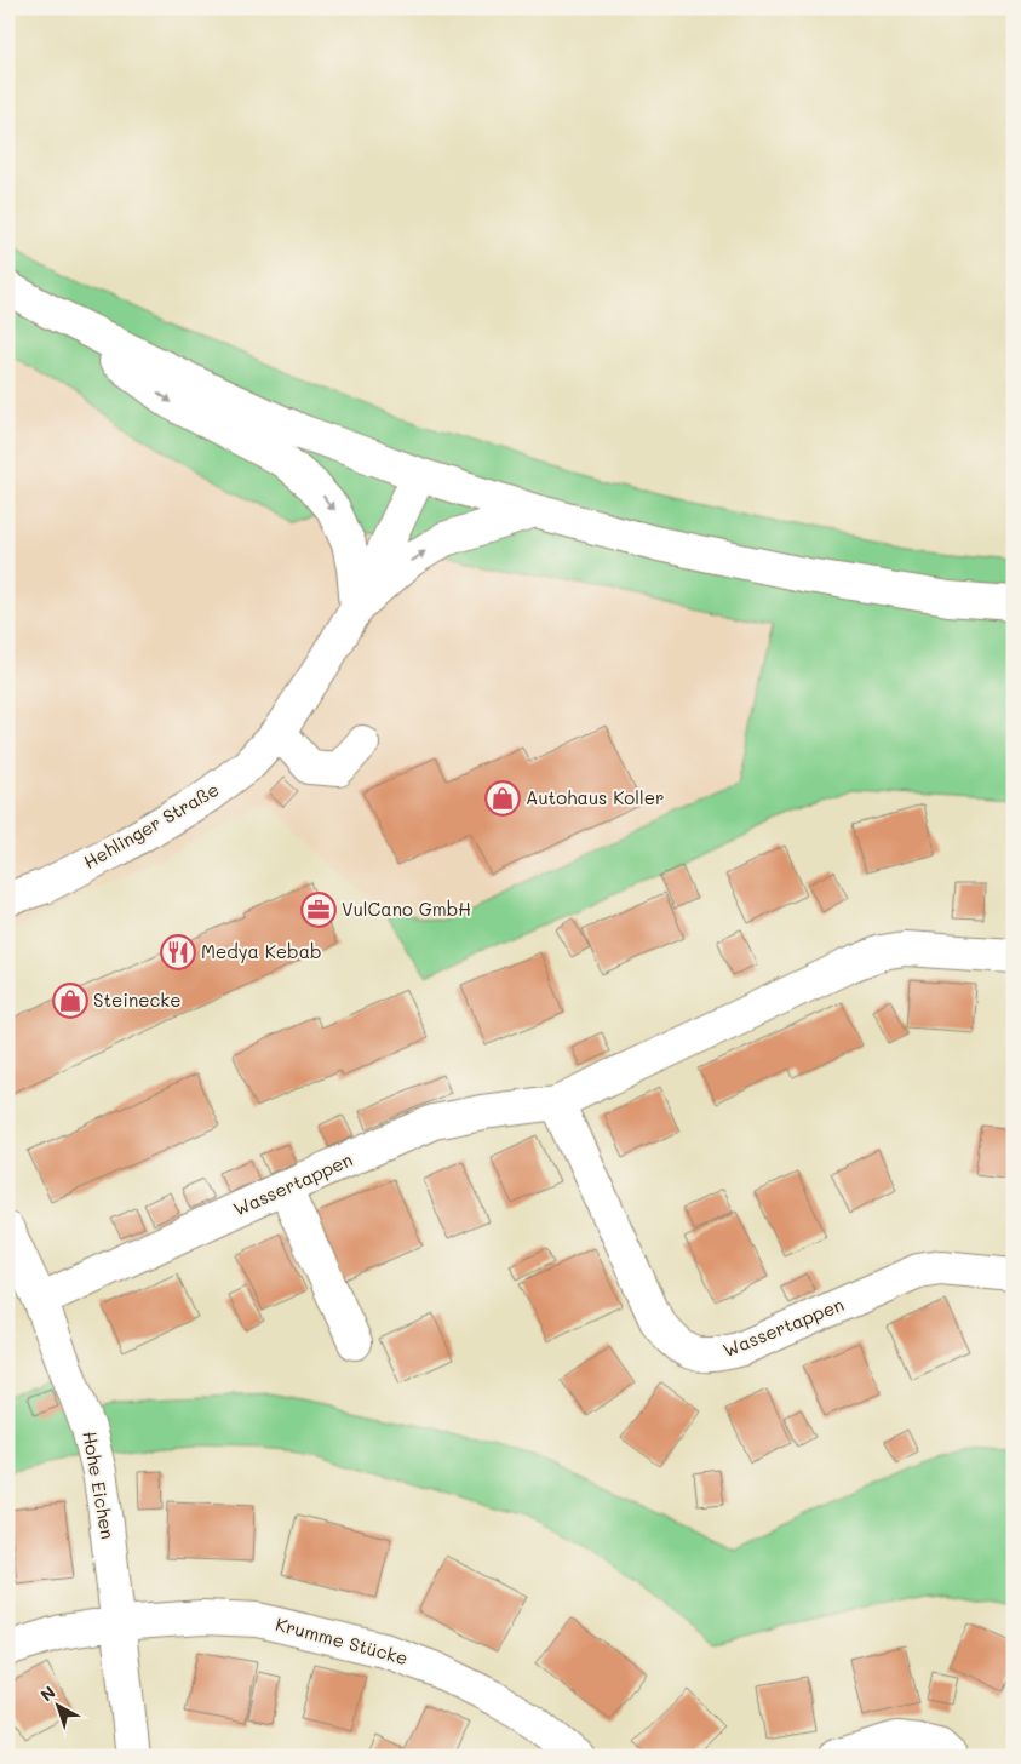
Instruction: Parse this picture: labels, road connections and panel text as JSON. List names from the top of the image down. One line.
{"streets":{"street":["Hehlinger Straße","Wassertappen","Hohe Eichen","Krumme Stücke"]},"crossings":[["Wassertappen","Hohe Eichen"],["Hohe Eichen","Krumme Stücke"]],"places":{"shop":["Autohaus Koller","Steinecke"],"office":["VulCano GmbH"],"restaurant":["Medya Kebab"]},"north":"top left"}
